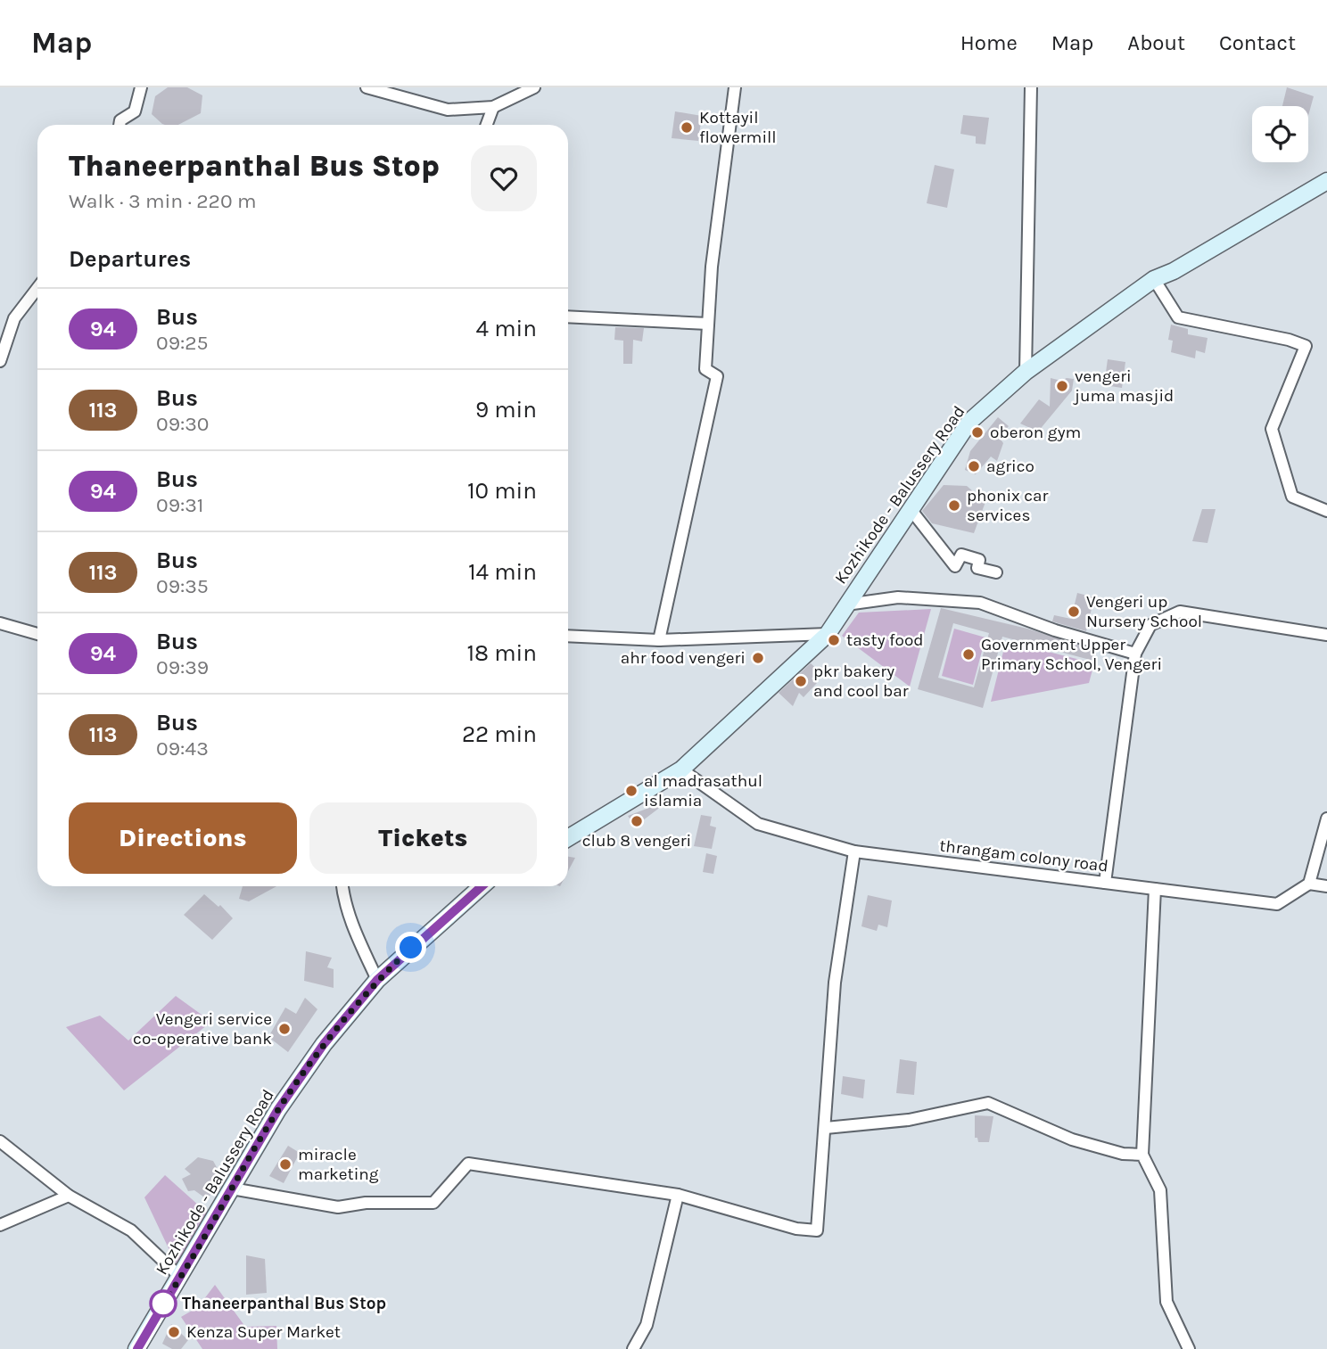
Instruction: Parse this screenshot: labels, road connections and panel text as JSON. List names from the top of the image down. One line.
{"streets":{"main road":["Kozhikode - Balussery Road"],"street":["thrangam colony road"]},"crossings":[["Kozhikode - Balussery Road","thrangam colony road"]],"places":["Kottayil flowermill","vengeri juma masjid","oberon gym","agrico","phonix car services","Vengeri up Nursery School","tasty food","Government Upper Primary School, Vengeri","ahr food vengeri","pkr bakery and cool bar","al madrasathul islamia","club 8 vengeri","Vengeri service co-operative bank","miracle marketing","Thaneerpanthal Bus Stop","Kenza Super Market"],"lines":["bus line 94"],"page":{"header":"Map","nav":["Home","Map","About","Contact"],"heading":[["Thaneerpanthal Bus Stop","Walk · 3 min · 220 m"],"Departures"],"list":[{"mark":"94","name":"Bus","note":"09:25","value":"4 min"},{"mark":"113","name":"Bus","note":"09:30","value":"9 min"},{"mark":"94","name":"Bus","note":"09:31","value":"10 min"},{"mark":"113","name":"Bus","note":"09:35","value":"14 min"},{"mark":"94","name":"Bus","note":"09:39","value":"18 min"},{"mark":"113","name":"Bus","note":"09:43","value":"22 min"}],"buttons":["Directions","Tickets"]}}
